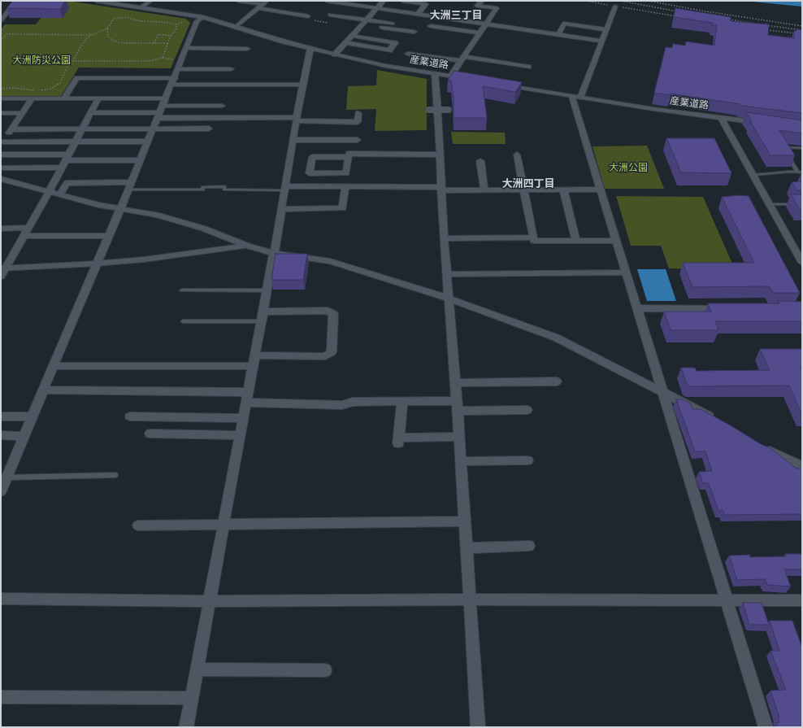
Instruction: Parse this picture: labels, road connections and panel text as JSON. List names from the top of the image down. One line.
{"streets":{"street":["産業道路"]},"districts":["大洲三丁目","大洲四丁目"],"parks":["大洲防災公園","大洲公園"]}
